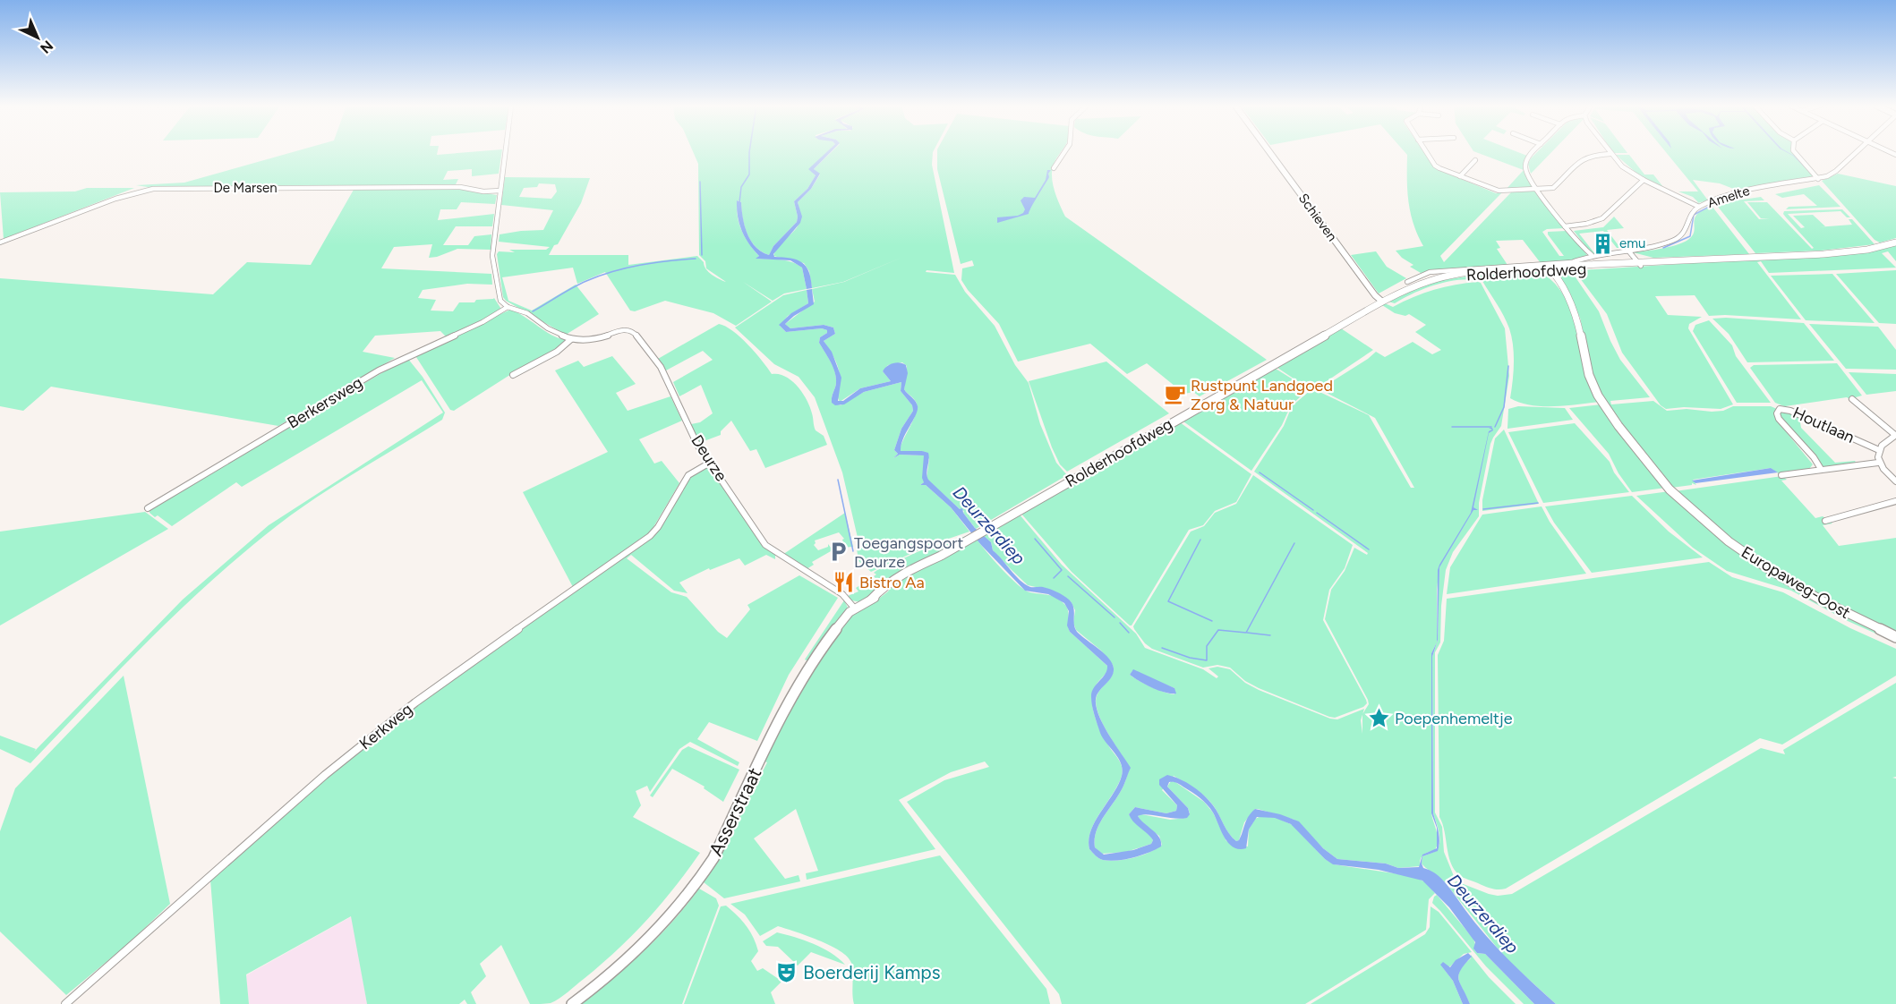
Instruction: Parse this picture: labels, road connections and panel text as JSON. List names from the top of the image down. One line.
{"streets":{"main road":["Rolderhoofdweg","Europaweg-Oost","Asserstraat"],"street":["De Marsen","Amelte","Schieven","Berkersweg","Houtlaan","Deurze","Kerkweg"]},"crossings":[["Amelte","Rolderhoofdweg"],["Schieven","Rolderhoofdweg"],["Rolderhoofdweg","Europaweg-Oost"],["Rolderhoofdweg","Asserstraat"],["Berkersweg","Deurze"],["Deurze","Kerkweg"],["Deurze","Asserstraat"]],"water":["Deurzerdiep"],"places":{"building":["emu"],"cafe":["Rustpunt Landgoed Zorg & Natuur"],"parking":["Toegangspoort Deurze"],"restaurant":["Bistro Aa"],"place":["Poepenhemeltje"],"theatre":["Boerderij Kamps"]},"north":"bottom right"}
